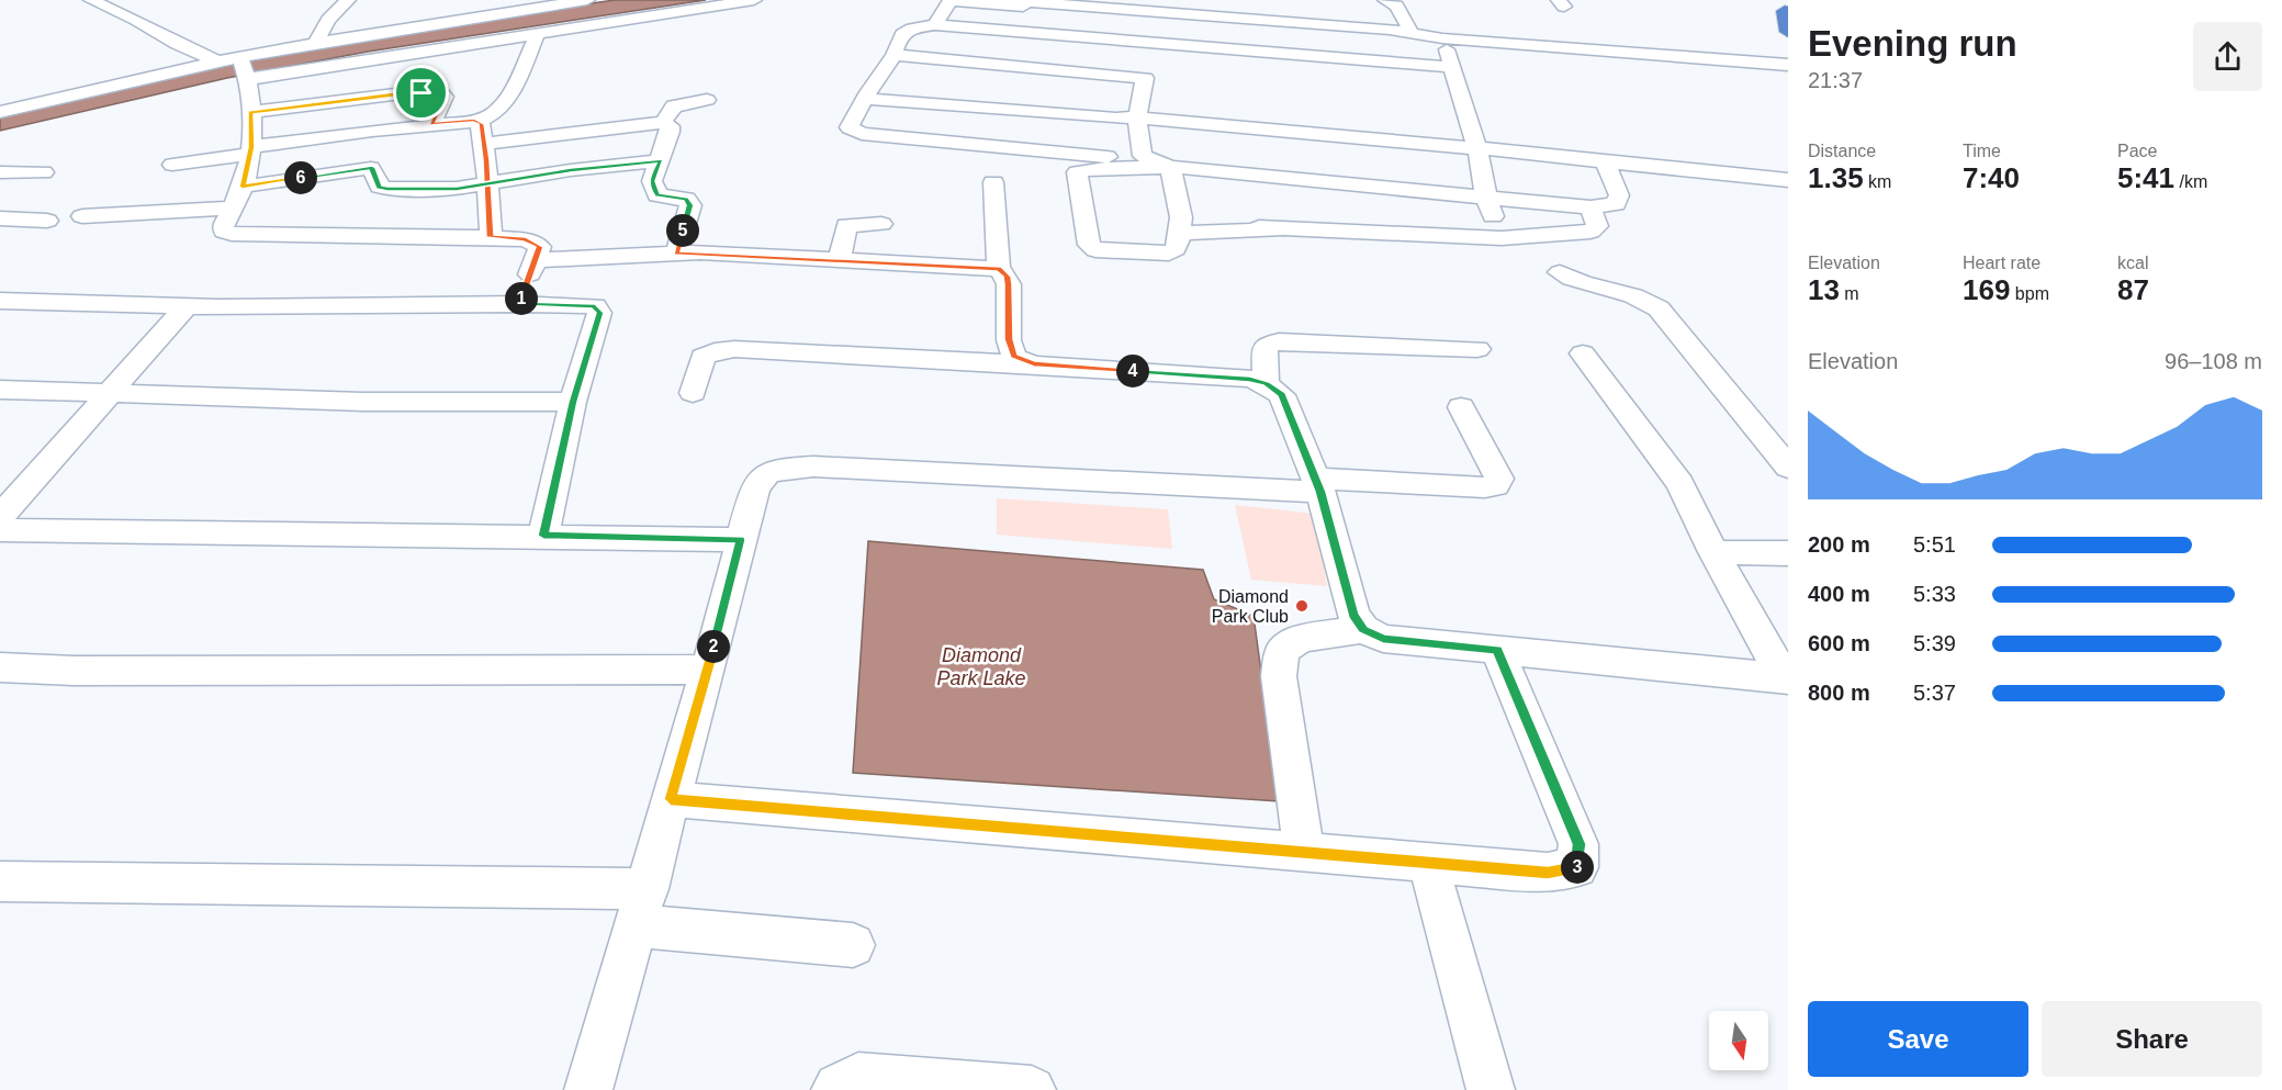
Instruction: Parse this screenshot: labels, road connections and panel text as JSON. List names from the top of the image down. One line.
{"water":["Diamond Park Lake"],"places":["Diamond Park Club"],"north":"bottom","page":{"heading":["Evening run","21:37"],"stats":[["Distance","1.35 km"],["Time","7:40"],["Pace","5:41 /km"],["Elevation","13 m"],["Heart rate","169 bpm"],["kcal","87"]],"pins":["6","5","1","4","2","3"],"chart":["Elevation","96–108 m"],"list":[{"name":"200 m","note":"5:51"},{"name":"400 m","note":"5:33"},{"name":"600 m","note":"5:39"},{"name":"800 m","note":"5:37"}],"buttons":["Save","Share"]}}
